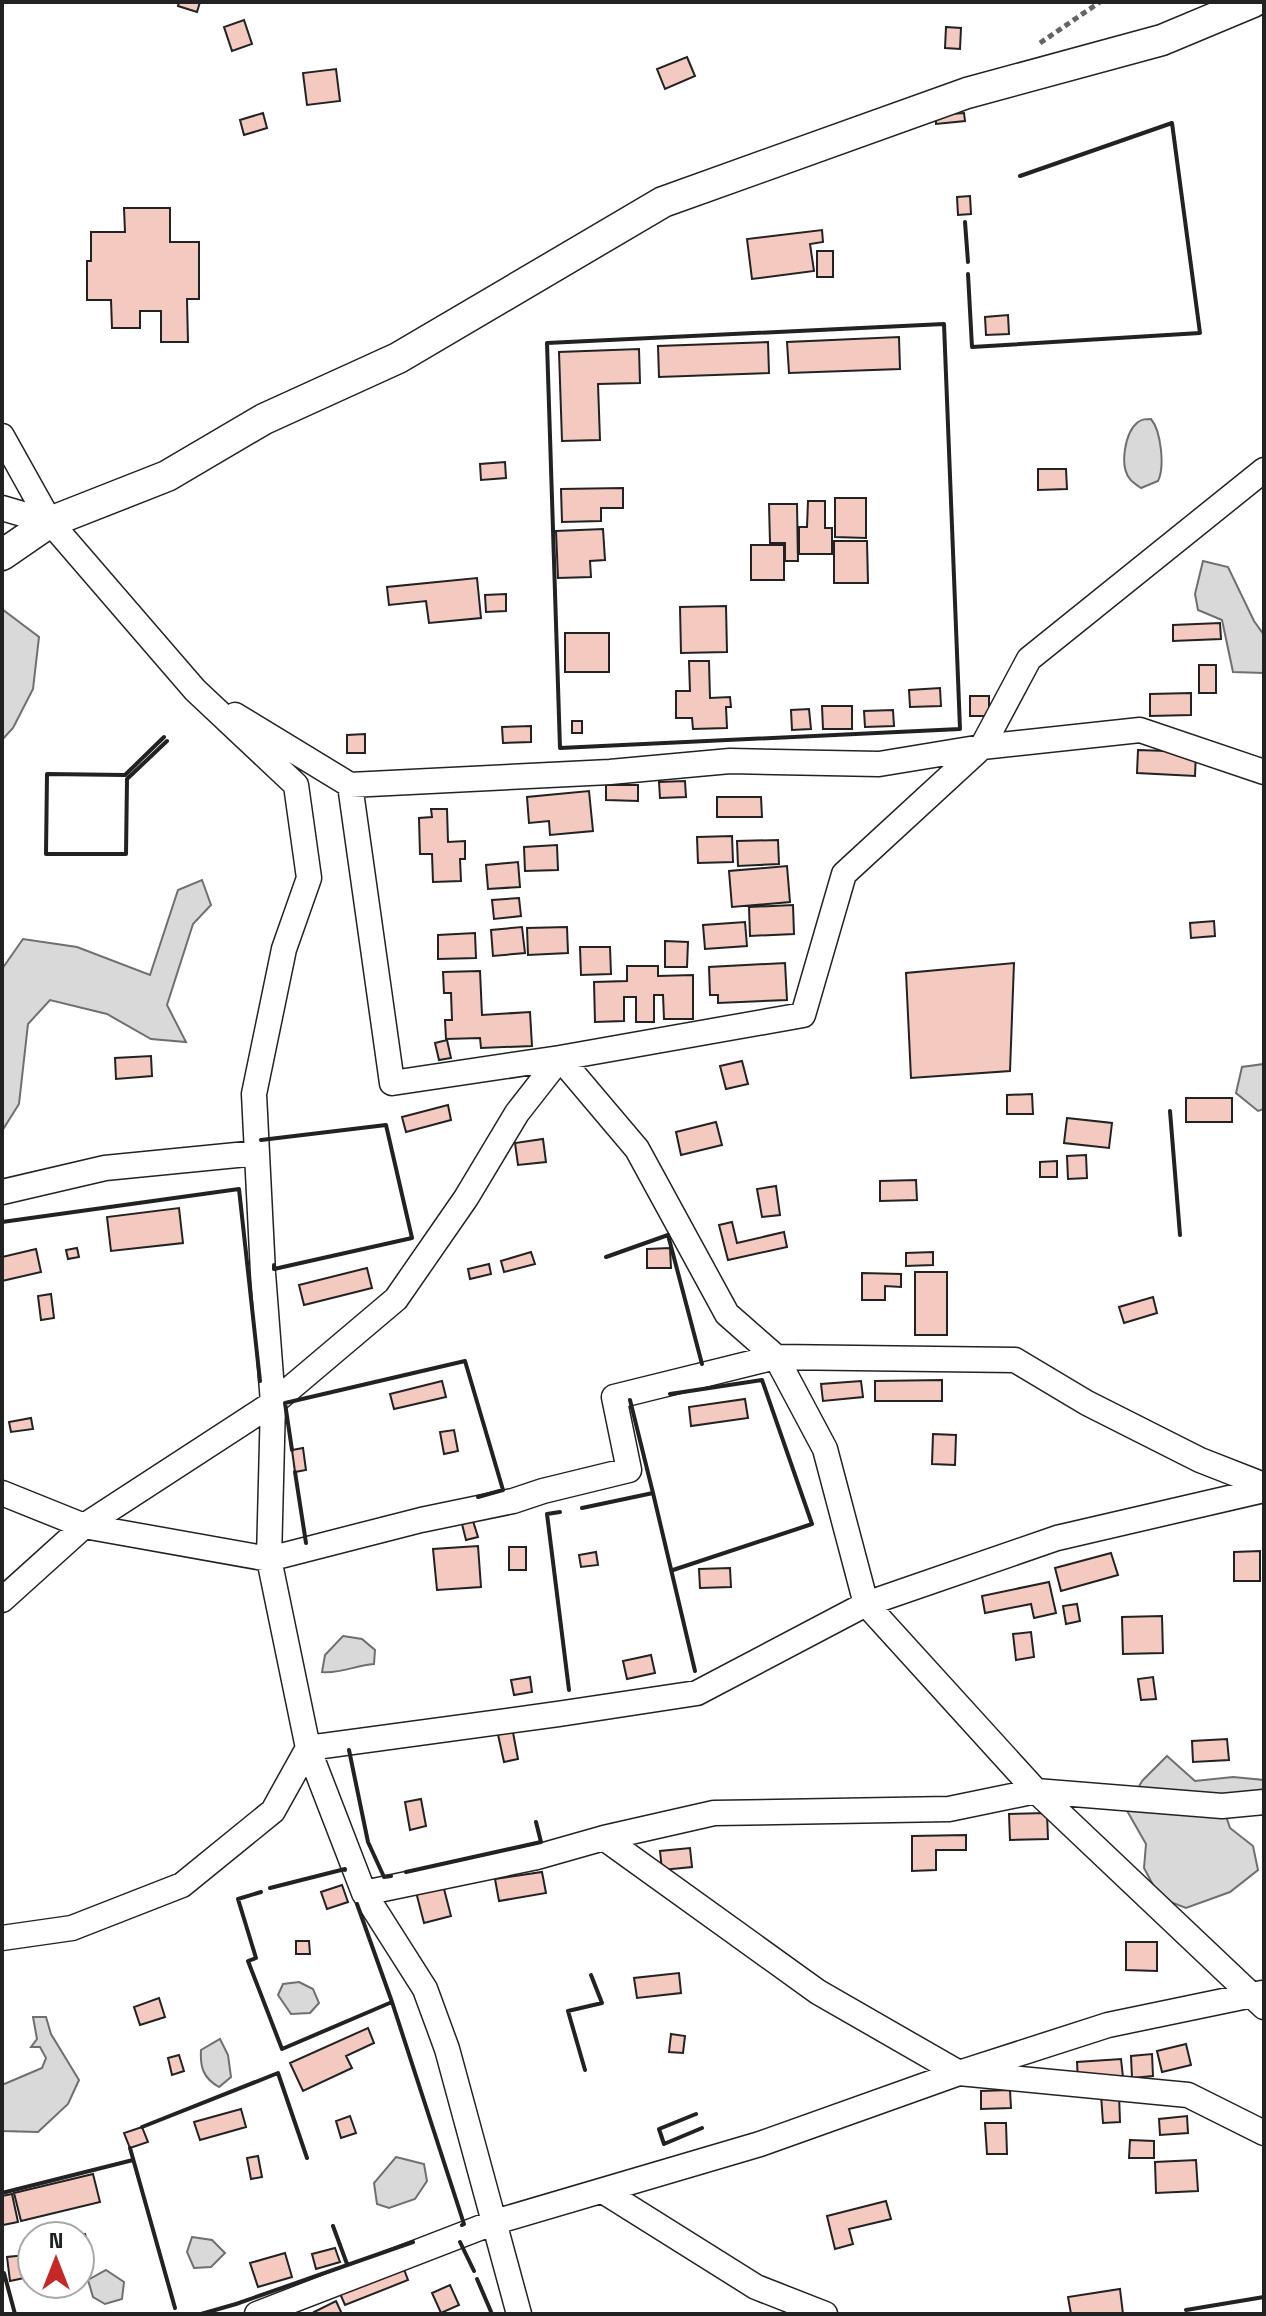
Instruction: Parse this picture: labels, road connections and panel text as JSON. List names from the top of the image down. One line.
{"north":"top"}
